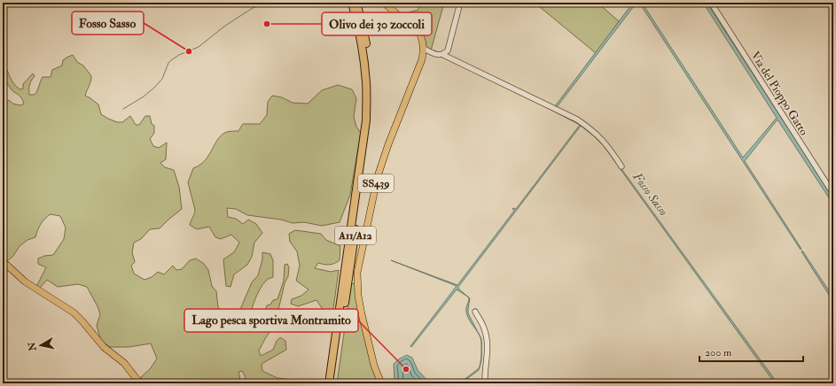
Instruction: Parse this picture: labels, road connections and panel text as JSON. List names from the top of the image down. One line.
{"streets":{"highway":["A11/A12"],"main road":["SS439"],"street":["Via del Pioppo Gatto"]},"water":["Fosso Sasso"],"places":["Olivo dei 30 zoccoli","Fosso Sasso","Lago pesca sportiva Montramito"],"scale_bar":"200 m","north":"left"}
